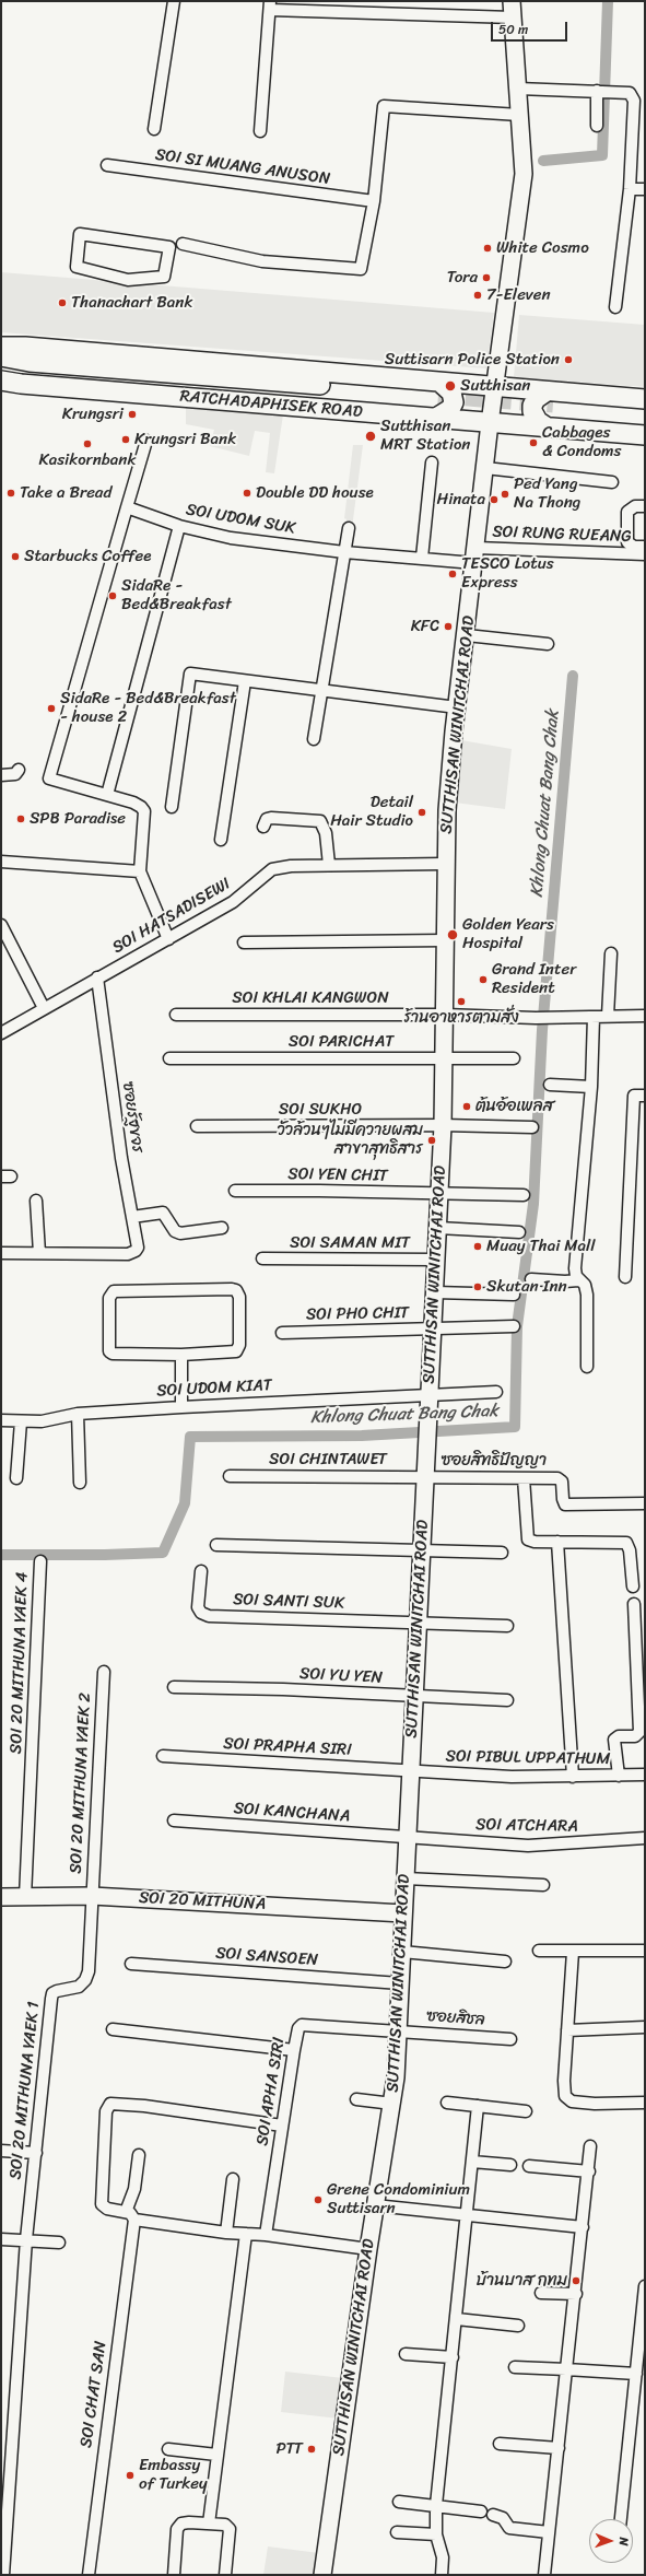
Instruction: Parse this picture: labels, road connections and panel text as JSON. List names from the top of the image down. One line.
{"streets":{"main road":["RATCHADAPHISEK ROAD"],"street":["SOI SI MUANG ANUSON","SOI UDOM SUK","SOI RUNG RUEANG","SUTTHISAN WINITCHAI ROAD","SOI HATSADISEWI","SOI KHLAI KANGWON","SOI PARICHAT","SOI SUKHO","ซอยรัฐขจร","SOI YEN CHIT","SOI SAMAN MIT","SOI PHO CHIT","SOI UDOM KIAT","SOI CHINTAWET","ซอยสิทธิปัญญา","SOI SANTI SUK","SOI 20 MITHUNA YAEK 4","SOI YU YEN","SOI PRAPHA SIRI","SOI PIBUL UPPATHUM","SOI 20 MITHUNA YAEK 2","SOI KANCHANA","SOI ATCHARA","SOI 20 MITHUNA","SOI SANSOEN","ซอยสิชล","SOI 20 MITHUNA YAEK 1","SOI APHA SIRI","SOI CHAT SAN"]},"crossings":[["RATCHADAPHISEK ROAD","SUTTHISAN WINITCHAI ROAD"],["SOI UDOM SUK","SOI RUNG RUEANG"],["SOI UDOM SUK","SUTTHISAN WINITCHAI ROAD"],["SOI RUNG RUEANG","SUTTHISAN WINITCHAI ROAD"],["SUTTHISAN WINITCHAI ROAD","SOI HATSADISEWI"],["SUTTHISAN WINITCHAI ROAD","SOI KHLAI KANGWON"],["SUTTHISAN WINITCHAI ROAD","SOI PARICHAT"],["SUTTHISAN WINITCHAI ROAD","SOI SUKHO"],["SUTTHISAN WINITCHAI ROAD","SOI YEN CHIT"],["SUTTHISAN WINITCHAI ROAD","SOI SAMAN MIT"],["SUTTHISAN WINITCHAI ROAD","SOI PHO CHIT"],["SUTTHISAN WINITCHAI ROAD","SOI UDOM KIAT"],["SUTTHISAN WINITCHAI ROAD","SOI CHINTAWET"],["SUTTHISAN WINITCHAI ROAD","ซอยสิทธิปัญญา"],["SUTTHISAN WINITCHAI ROAD","SOI SANTI SUK"],["SUTTHISAN WINITCHAI ROAD","SOI YU YEN"],["SUTTHISAN WINITCHAI ROAD","SOI PRAPHA SIRI"],["SUTTHISAN WINITCHAI ROAD","SOI PIBUL UPPATHUM"],["SUTTHISAN WINITCHAI ROAD","SOI KANCHANA"],["SUTTHISAN WINITCHAI ROAD","SOI ATCHARA"],["SUTTHISAN WINITCHAI ROAD","SOI 20 MITHUNA"],["SUTTHISAN WINITCHAI ROAD","SOI SANSOEN"],["SUTTHISAN WINITCHAI ROAD","ซอยสิชล"],["SUTTHISAN WINITCHAI ROAD","SOI APHA SIRI"],["SOI HATSADISEWI","ซอยรัฐขจร"],["SOI CHINTAWET","ซอยสิทธิปัญญา"],["SOI 20 MITHUNA YAEK 4","SOI 20 MITHUNA"],["SOI PRAPHA SIRI","SOI PIBUL UPPATHUM"],["SOI 20 MITHUNA YAEK 2","SOI 20 MITHUNA"],["SOI 20 MITHUNA YAEK 2","SOI 20 MITHUNA YAEK 1"],["SOI KANCHANA","SOI ATCHARA"],["SOI 20 MITHUNA","SOI 20 MITHUNA YAEK 1"],["ซอยสิชล","SOI APHA SIRI"]],"water":["Khlong Chuat Bang Chak"],"places":["White Cosmo","Tora","7-Eleven","Thanachart Bank","Suttisarn Police Station","Sutthisan","Krungsri","Sutthisan MRT Station","Krungsri Bank","Cabbages & Condoms","Kasikornbank","Take a Bread","Double DD house","Ped Yang Na Thong","Hinata","Starbucks Coffee","TESCO Lotus Express","SidaRe - Bed&Breakfast","KFC","SidaRe - Bed&Breakfast - house 2","Detail Hair Studio","SPB Paradise","Golden Years Hospital","Grand Inter Resident","ร้านอาหารตามสั่ง","ต้นอ้อเพลส","วัวล้วนๆไม่มีควายผสม สาขาสุทธิสาร","Muay Thai Mall","Skutan Inn","Grene Condominium Suttisarn","บ้านบาส กทม","PTT","Embassy of Turkey"],"scale_bar":"50 m","north":"right"}
